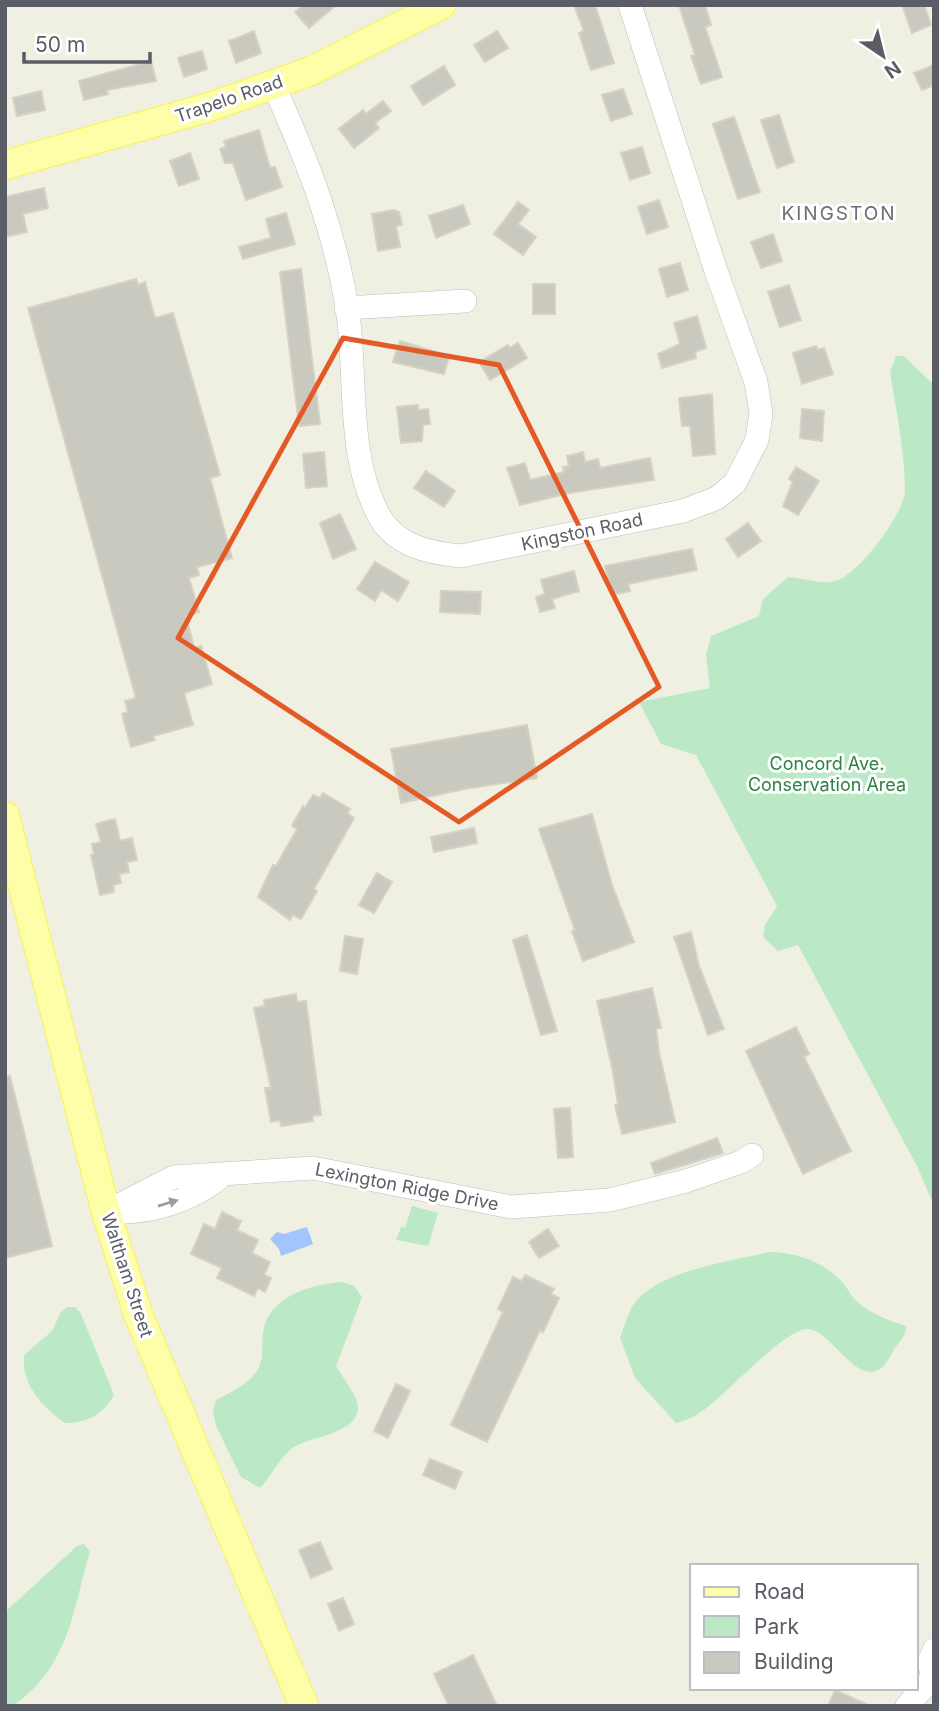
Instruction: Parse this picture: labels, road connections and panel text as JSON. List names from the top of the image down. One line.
{"streets":{"main road":["Trapelo Road","Waltham Street"],"street":["Kingston Road","Lexington Ridge Drive"]},"crossings":[["Trapelo Road","Kingston Road"],["Lexington Ridge Drive","Waltham Street"]],"districts":["KINGSTON"],"parks":["Concord Ave. Conservation Area"],"legend":["Road","Park","Building"],"scale_bar":"50 m","north":"bottom right"}
